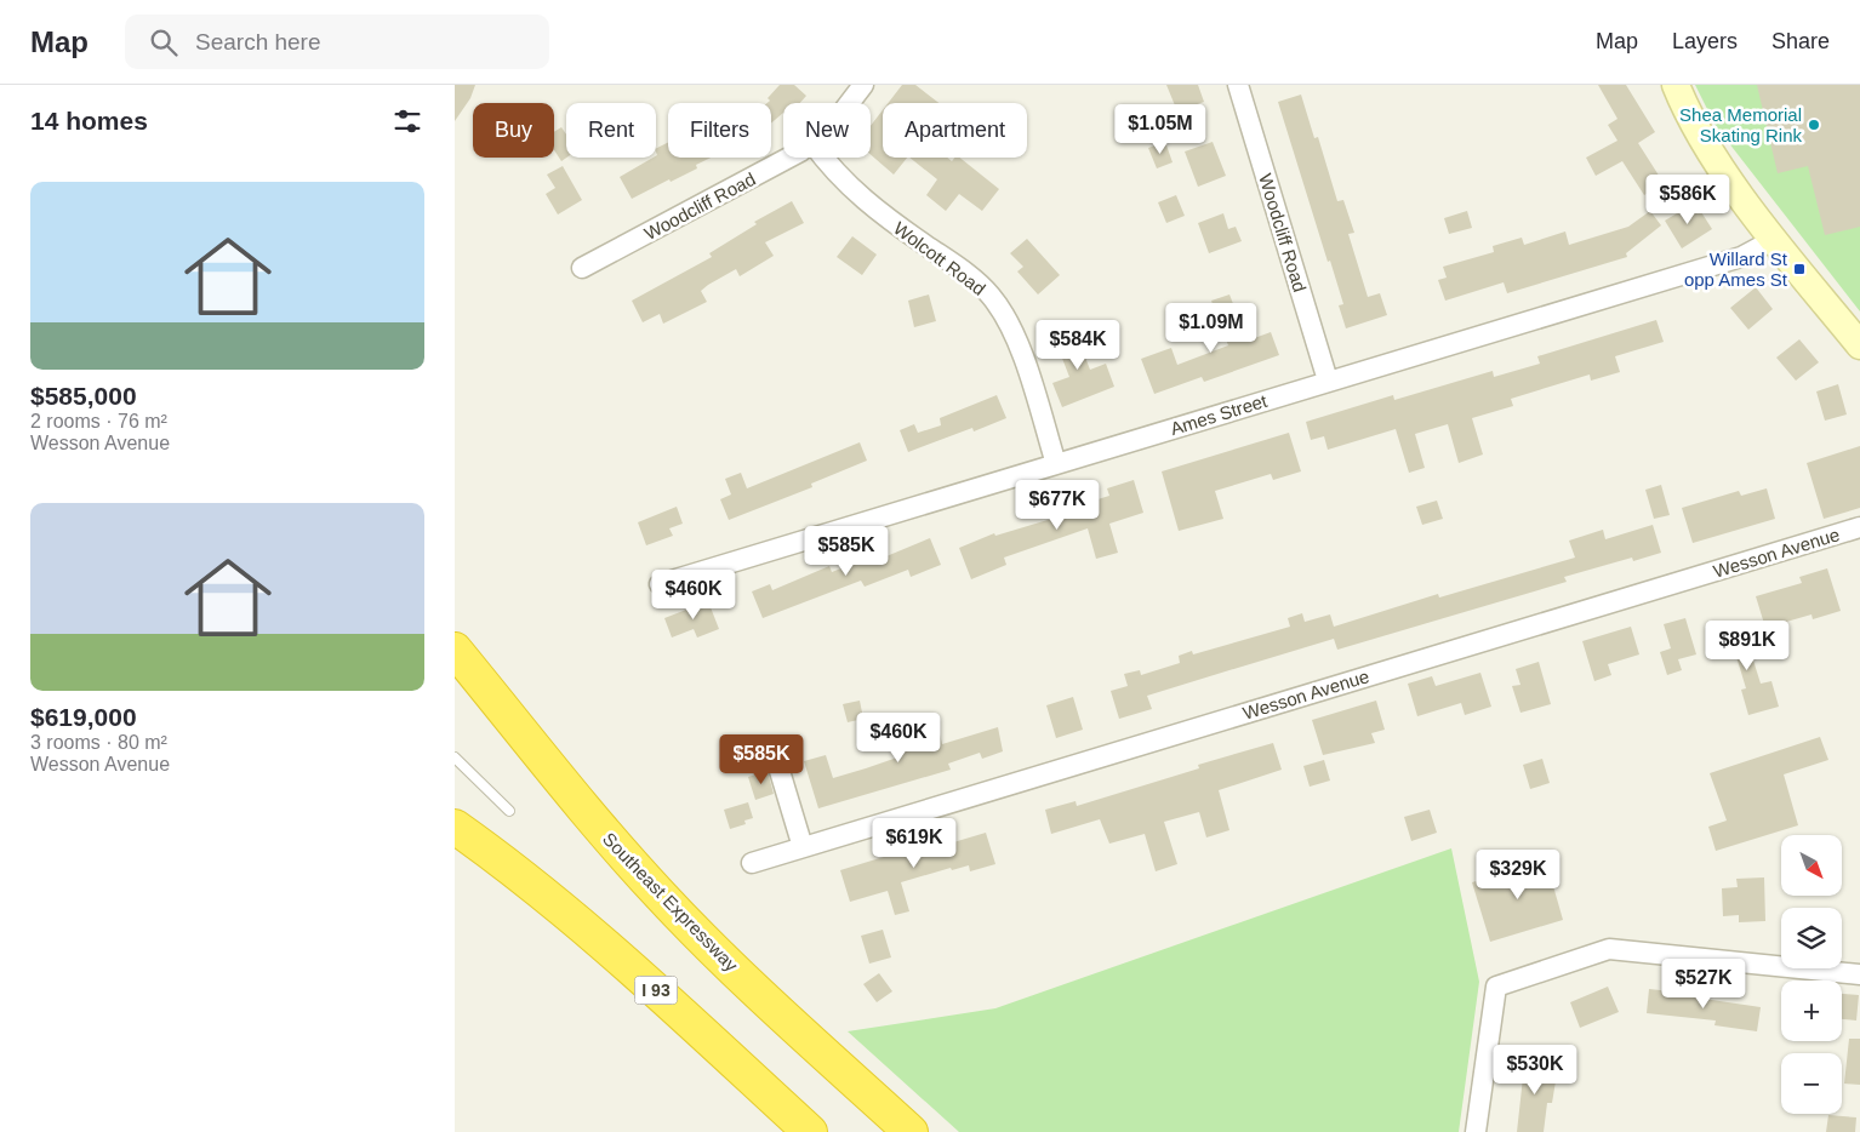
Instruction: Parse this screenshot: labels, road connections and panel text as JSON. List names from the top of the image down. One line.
{"streets":{"highway":["Southeast Expressway","I 93"],"street":["Woodcliff Road","Wolcott Road","Ames Street","Wesson Avenue"]},"crossings":[["Woodcliff Road","Ames Street"],["Wolcott Road","Ames Street"]],"places":{"other":["Shea Memorial Skating Rink"],"transit":["Willard St opp Ames St"]},"north":"bottom right","page":{"header":"Map","search":"Search here","nav":["Map","Layers","Share"],"heading":"14 homes","chip":["Buy","Rent","Filters","New","Apartment"],"price":["$1.05M","$586K","$1.09M","$584K","$677K","$585K","$460K","$891K","$460K","$585K","$619K","$329K","$527K","$530K"],"list":[{"name":"$585,000","note":"2 rooms · 76 m² · Wesson Avenue"},{"name":"$619,000","note":"3 rooms · 80 m² · Wesson Avenue"}],"map_buttons":["+","−"]}}
